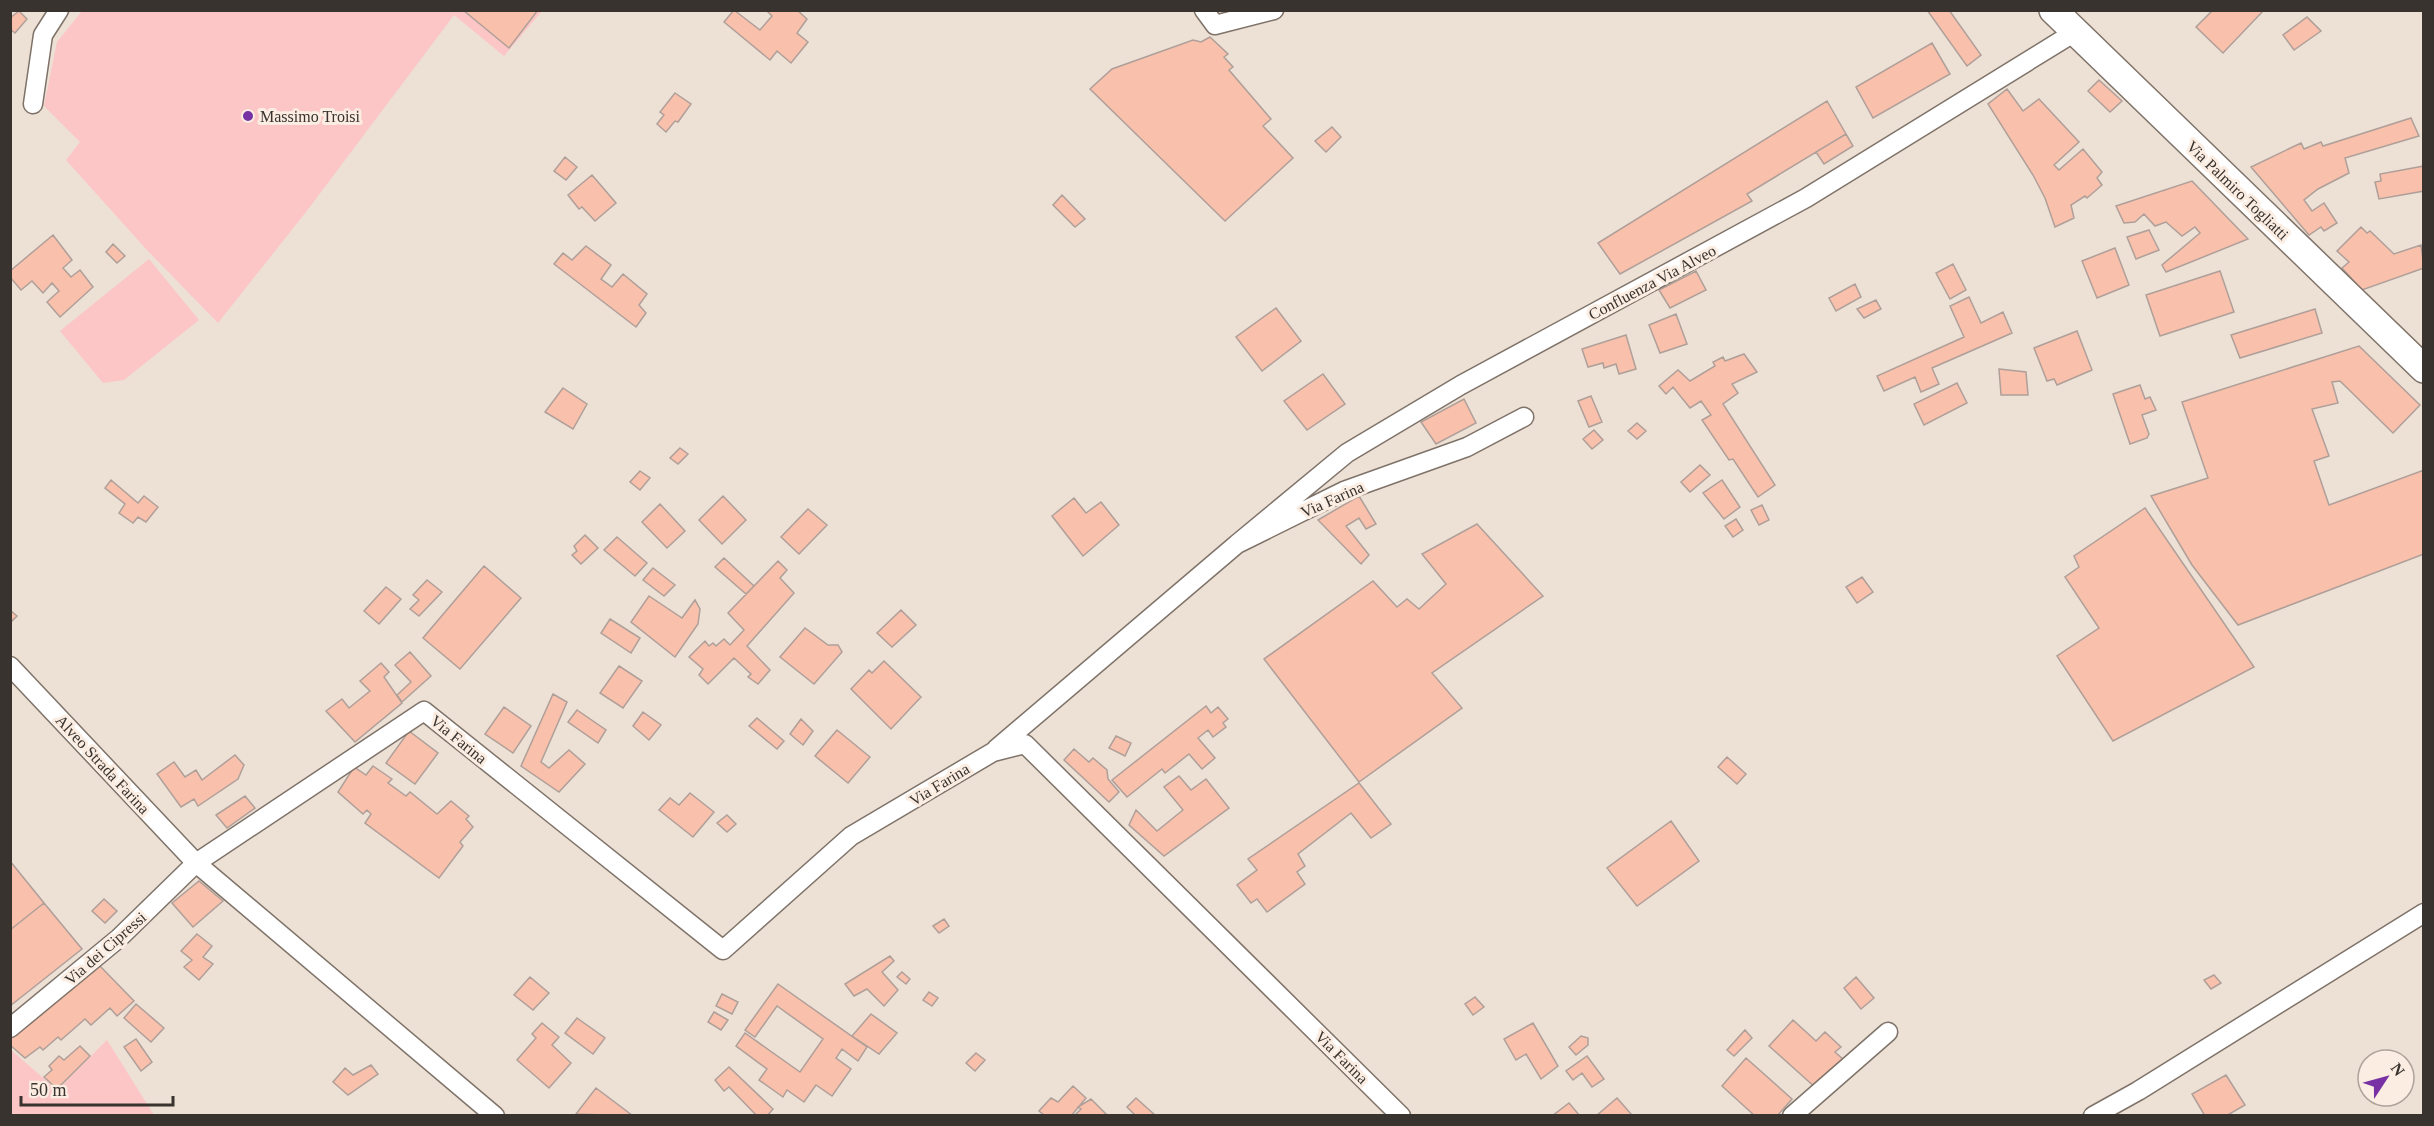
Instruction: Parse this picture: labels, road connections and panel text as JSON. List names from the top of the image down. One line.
{"streets":{"street":["Via Palmiro Togliatti","Confluenza Via Alveo","Via Farina","Alveo Strada Farina","Via dei Cipressi"]},"crossings":[["Via Palmiro Togliatti","Confluenza Via Alveo"],["Confluenza Via Alveo","Via Farina"],["Via Farina","Alveo Strada Farina"],["Via Farina","Via dei Cipressi"],["Alveo Strada Farina","Via dei Cipressi"]],"places":["Massimo Troisi"],"scale_bar":"50 m","north":"top right"}
